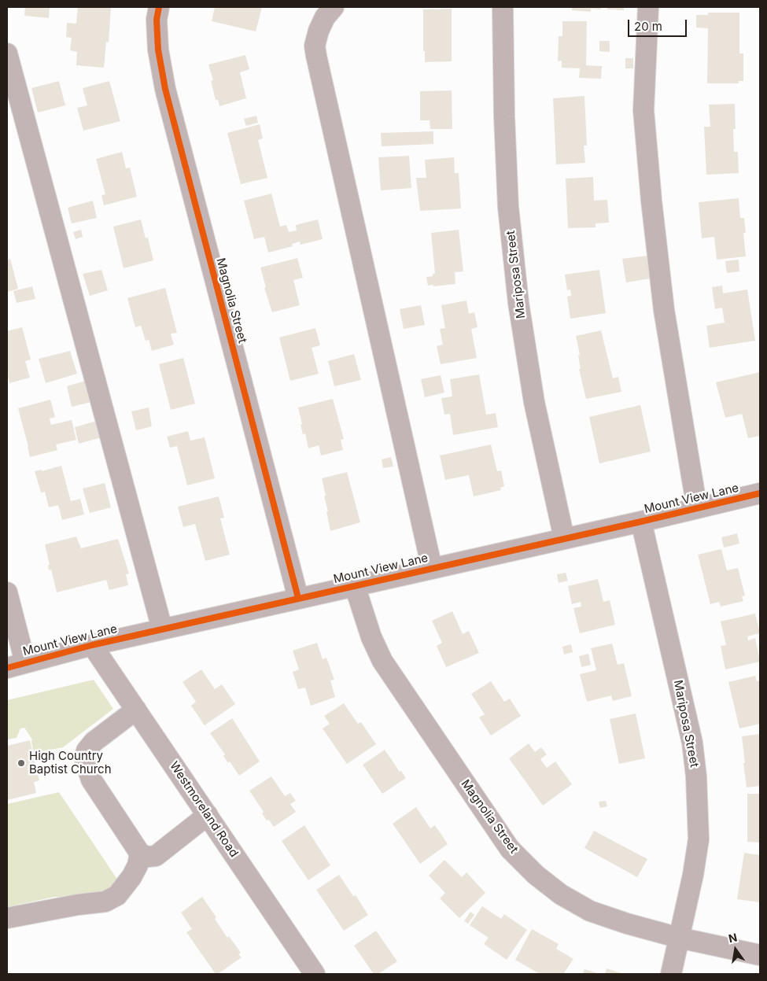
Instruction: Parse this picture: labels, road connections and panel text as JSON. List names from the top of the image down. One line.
{"streets":{"street":["Mariposa Street","Magnolia Street","Mount View Lane","Westmoreland Road"]},"crossings":[["Mariposa Street","Magnolia Street"],["Mariposa Street","Mount View Lane"],["Magnolia Street","Mount View Lane"],["Mount View Lane","Westmoreland Road"]],"places":["High Country Baptist Church"],"scale_bar":"20 m","north":"top"}
